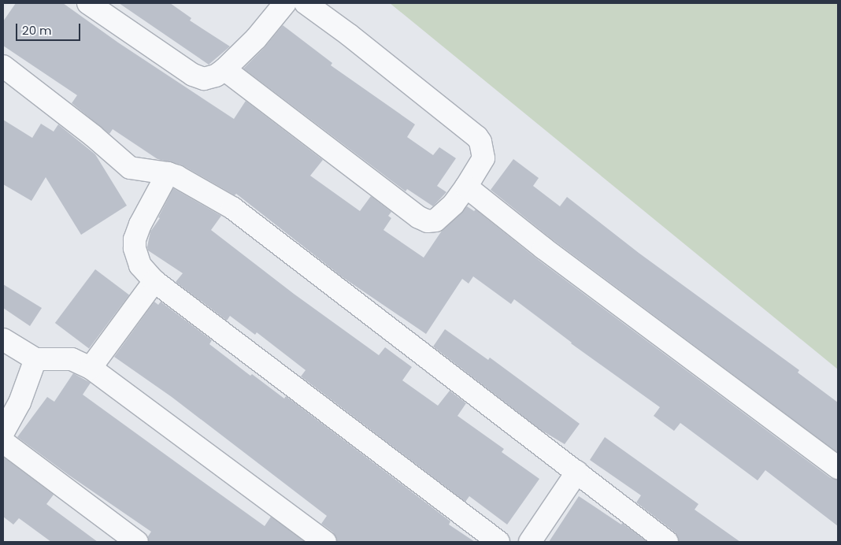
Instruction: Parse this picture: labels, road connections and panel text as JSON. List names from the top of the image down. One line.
{"scale_bar":"20 m"}
